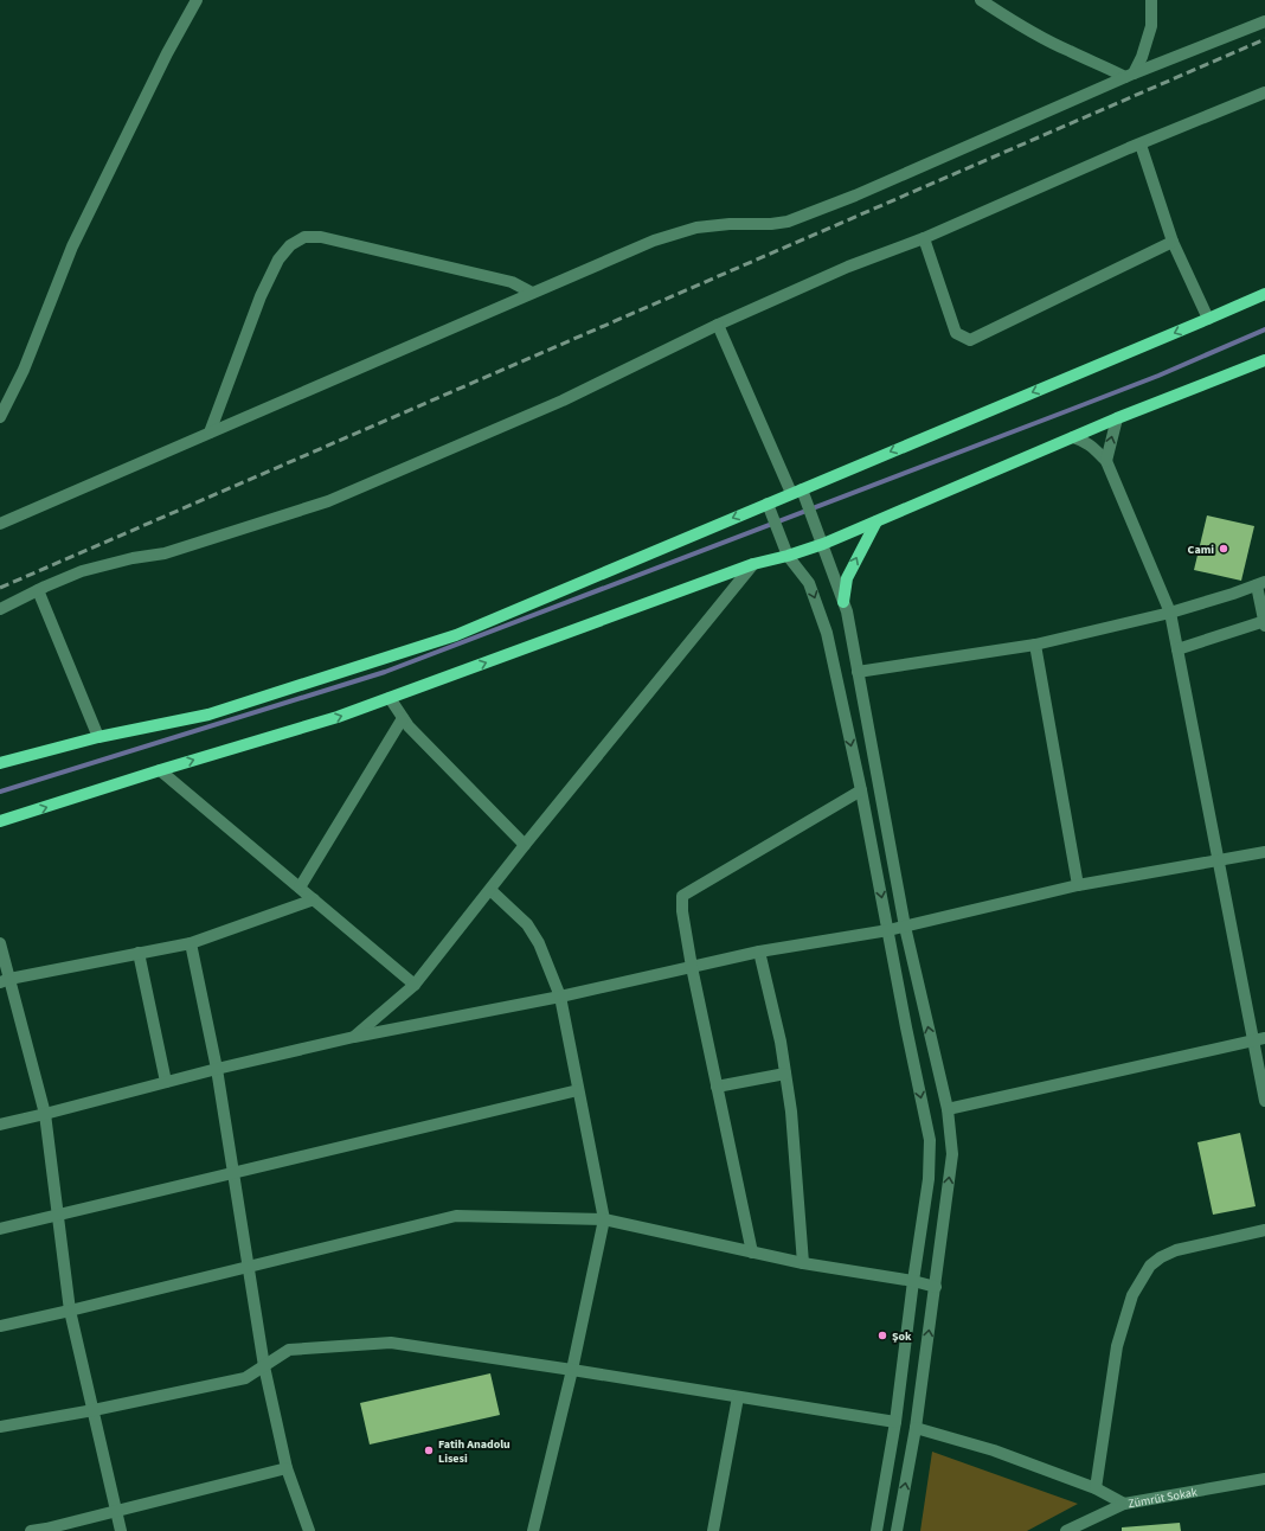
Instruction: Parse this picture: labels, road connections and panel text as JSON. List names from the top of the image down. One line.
{"streets":{"street":["Zümrüt Sokak"]},"places":["Cami","Şok","Fatih Anadolu Lisesi"]}
